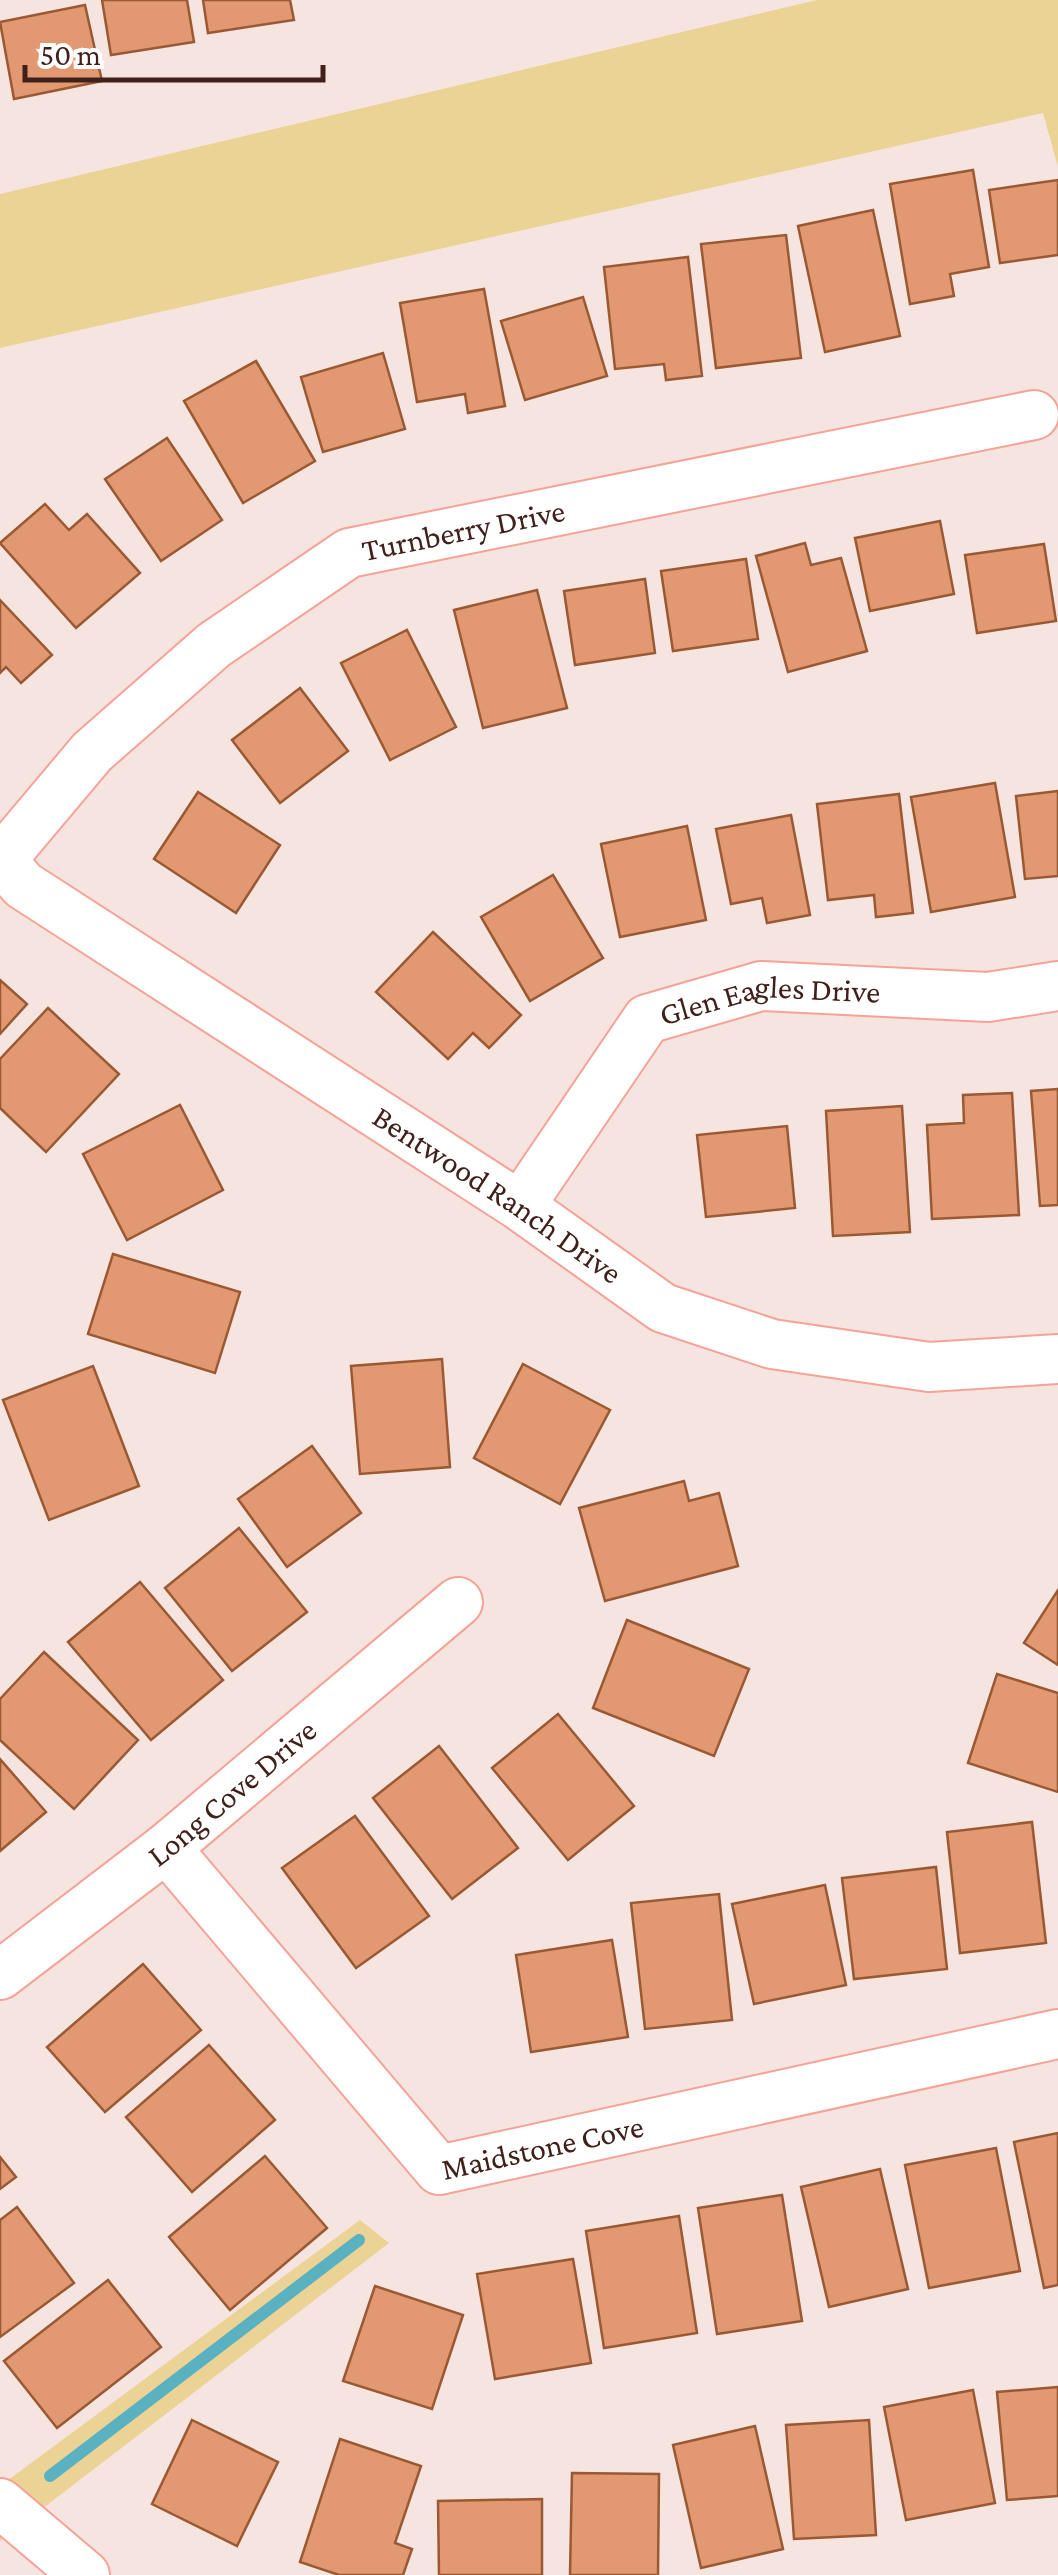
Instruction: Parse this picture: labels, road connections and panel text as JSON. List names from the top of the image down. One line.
{"streets":{"street":["Turnberry Drive","Glen Eagles Drive","Bentwood Ranch Drive","Long Cove Drive","Maidstone Cove"]},"crossings":[["Turnberry Drive","Bentwood Ranch Drive"],["Glen Eagles Drive","Bentwood Ranch Drive"],["Long Cove Drive","Maidstone Cove"]],"scale_bar":"50 m"}
